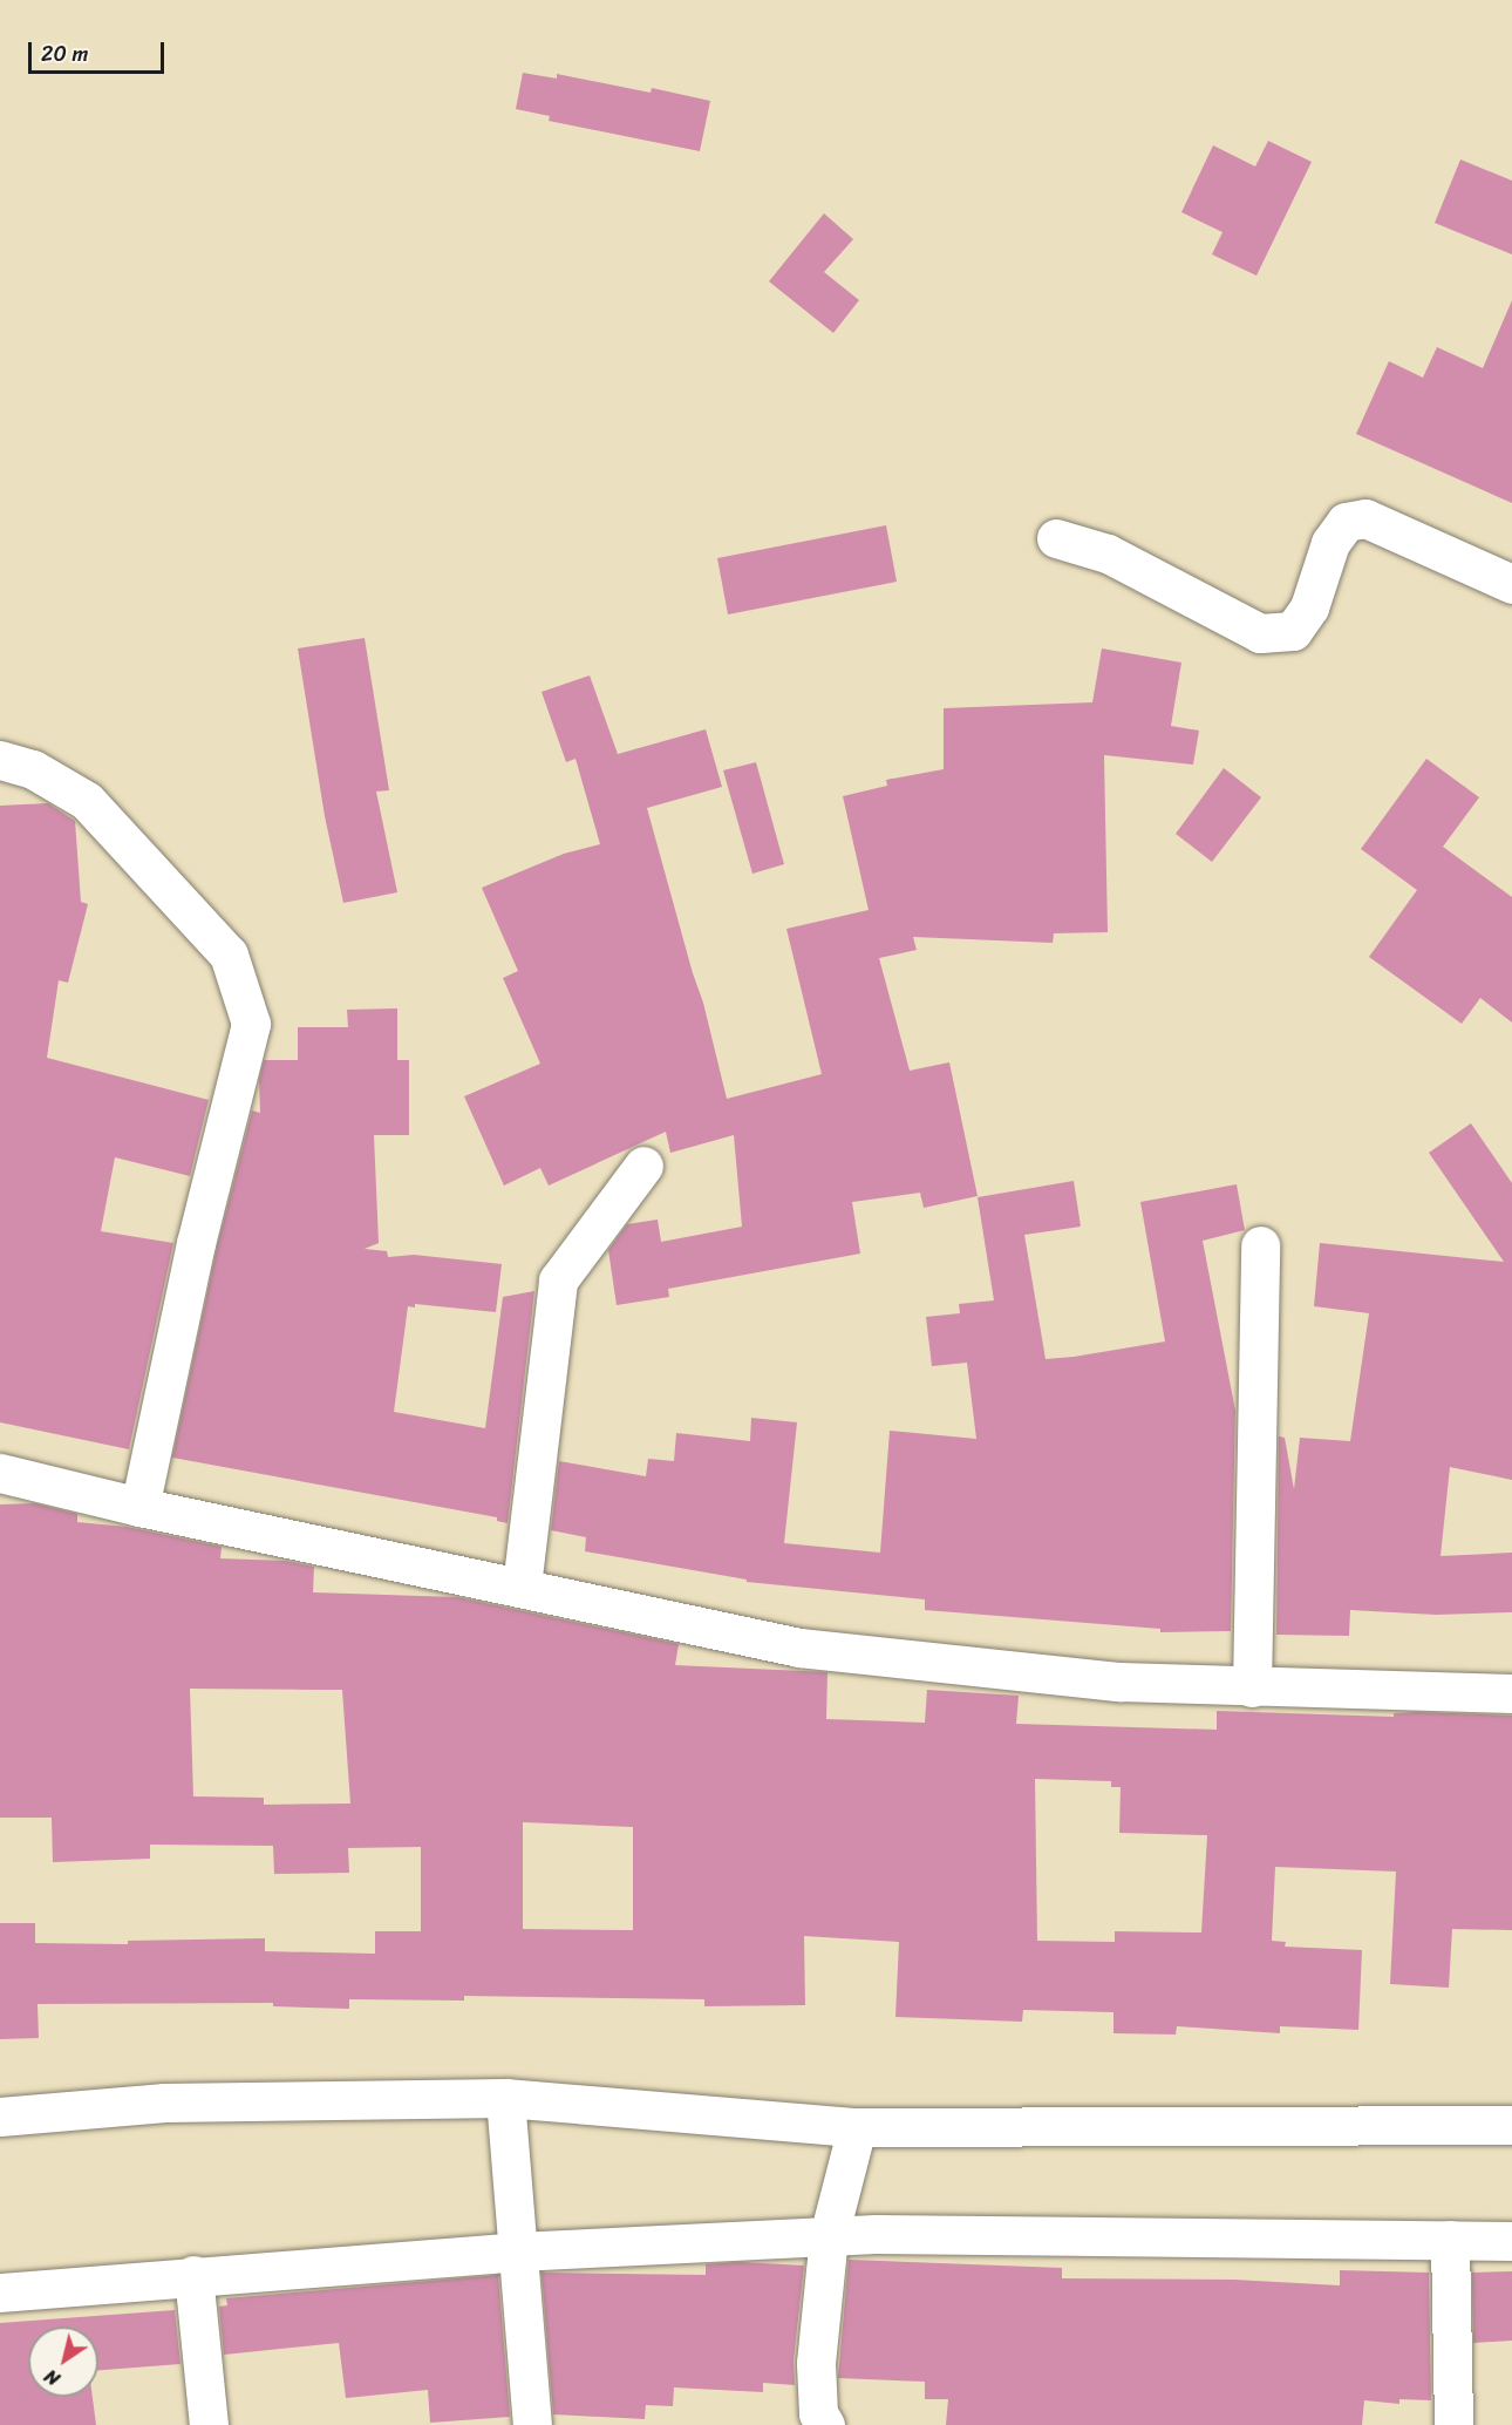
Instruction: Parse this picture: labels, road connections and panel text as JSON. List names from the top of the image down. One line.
{"scale_bar":"20 m","north":"bottom left"}
